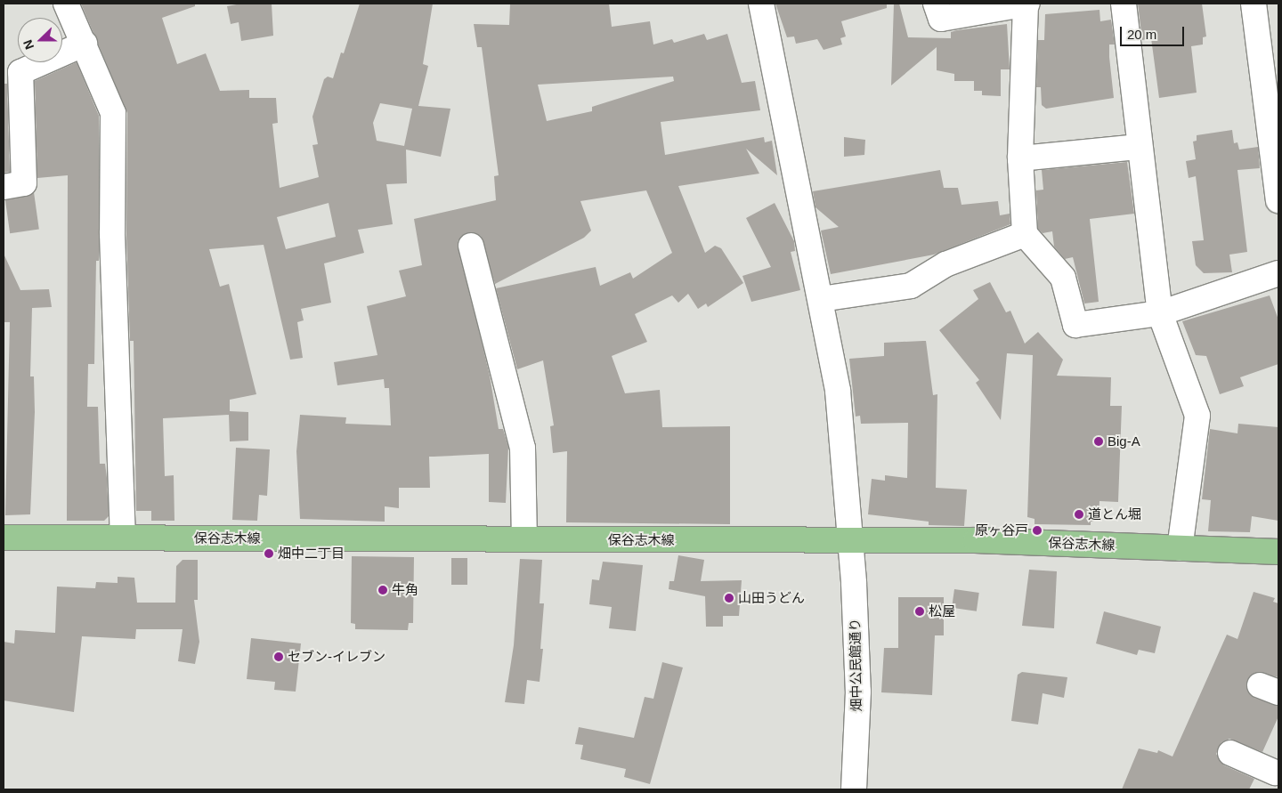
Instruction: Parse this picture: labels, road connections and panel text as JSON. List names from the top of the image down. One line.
{"streets":{"main road":["保谷志木線"],"street":["畑中公民館通り"]},"crossings":[["保谷志木線","畑中公民館通り"]],"places":["Big-A","道とん堀","原ヶ谷戸","畑中二丁目","牛角","山田うどん","松屋","セブン-イレブン"],"scale_bar":"20 m","north":"left"}
